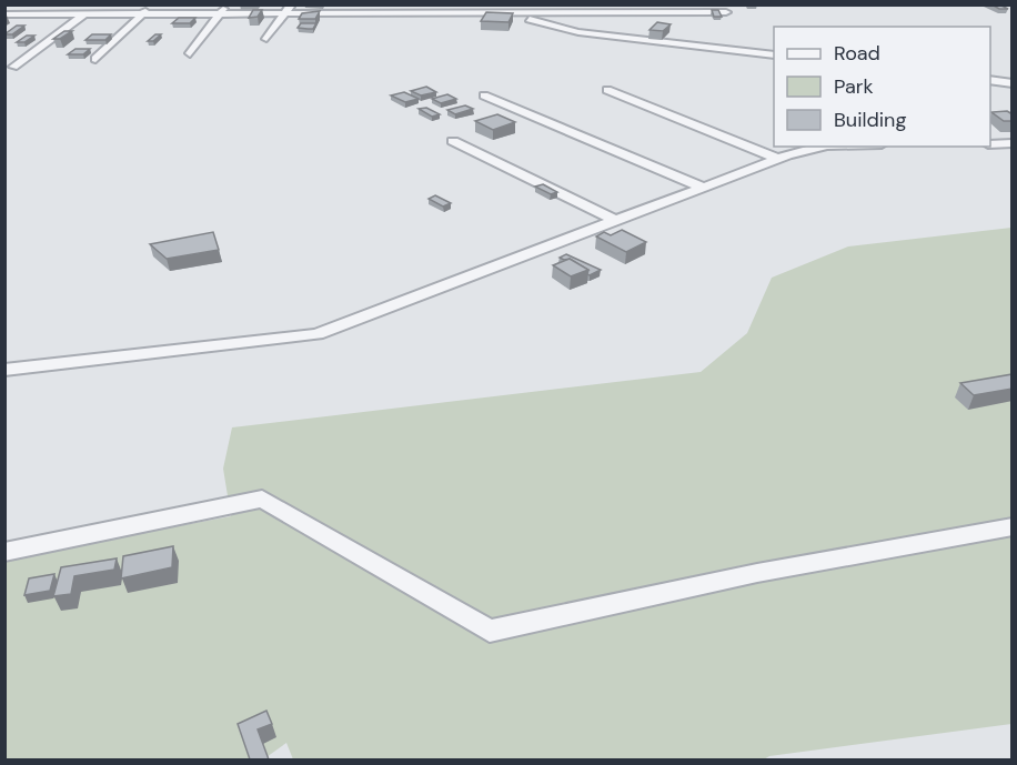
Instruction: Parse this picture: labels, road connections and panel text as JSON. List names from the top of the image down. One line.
{"legend":["Road","Park","Building"]}
